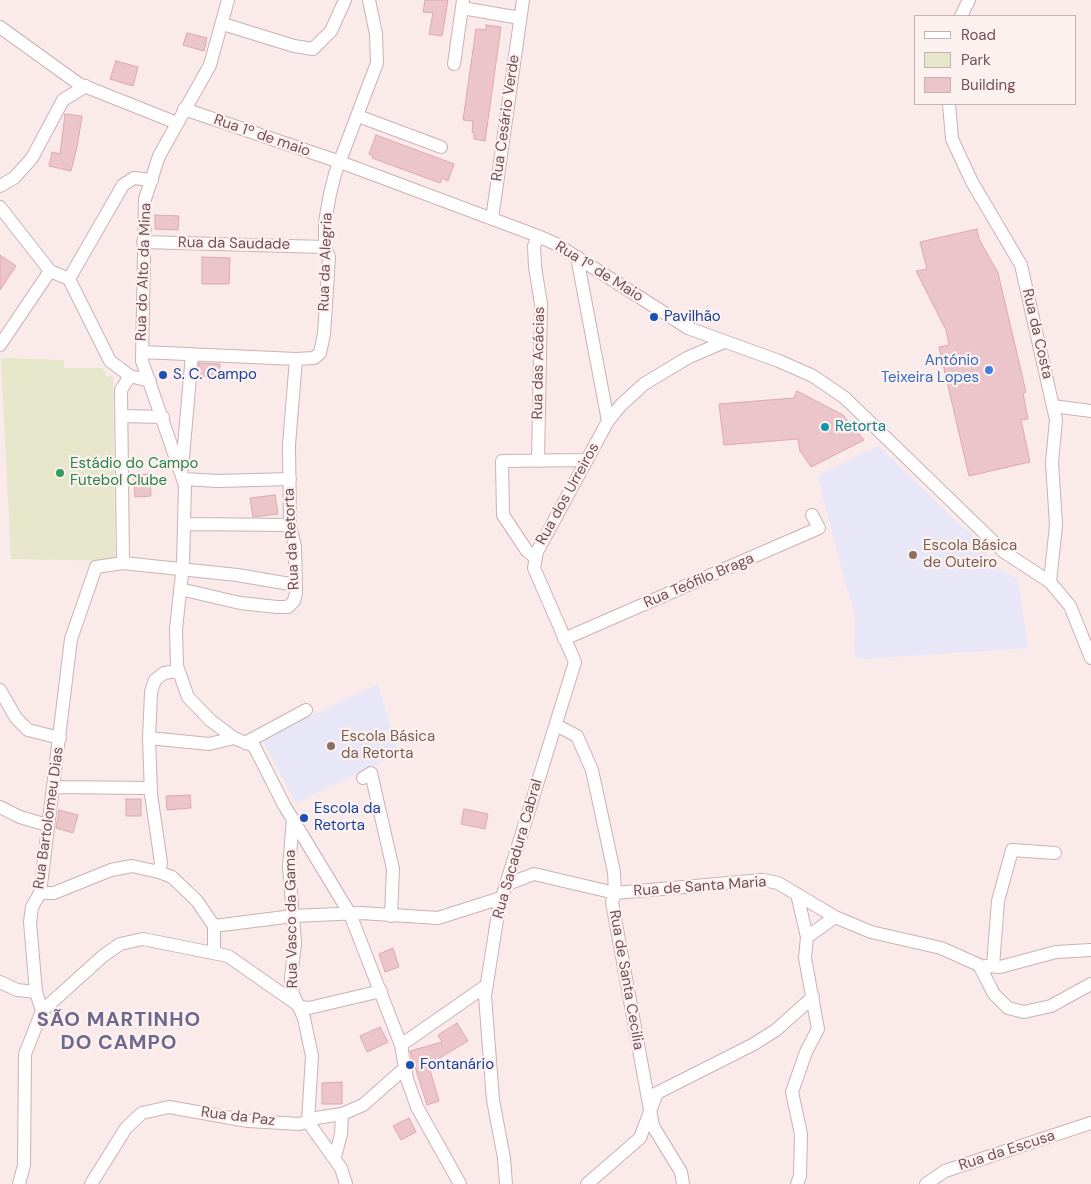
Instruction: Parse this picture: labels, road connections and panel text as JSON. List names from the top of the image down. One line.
{"streets":{"street":["Rua Cesário Verde","Rua 1º de maio","Rua da Saudade","Rua da Alegria","Rua do Alto da Mina","Rua 1º de Maio","Rua da Costa","Rua das Acácias","Rua dos Urreiros","Rua da Retorta","Rua Teófilo Braga","Rua Bartolomeu Dias","Rua Sacadura Cabral","Rua de Santa Maria","Rua Vasco da Gama","Rua de Santa Cecilia","Rua da Paz","Rua da Escusa"]},"crossings":[["Rua Cesário Verde","Rua 1º de Maio"],["Rua 1º de maio","Rua da Alegria"],["Rua 1º de maio","Rua do Alto da Mina"],["Rua 1º de maio","Rua 1º de Maio"],["Rua da Saudade","Rua da Alegria"],["Rua da Saudade","Rua do Alto da Mina"],["Rua da Alegria","Rua do Alto da Mina"],["Rua da Alegria","Rua 1º de Maio"],["Rua da Alegria","Rua da Retorta"],["Rua 1º de Maio","Rua da Costa"],["Rua 1º de Maio","Rua das Acácias"],["Rua 1º de Maio","Rua dos Urreiros"],["Rua dos Urreiros","Rua Teófilo Braga"],["Rua dos Urreiros","Rua Sacadura Cabral"],["Rua dos Urreiros","Rua de Santa Cecilia"],["Rua Sacadura Cabral","Rua de Santa Maria"],["Rua Sacadura Cabral","Rua de Santa Cecilia"],["Rua de Santa Maria","Rua de Santa Cecilia"],["Rua Vasco da Gama","Rua da Paz"]],"districts":["SÃO MARTINHO DO CAMPO"],"places":["Pavilhão","António Teixeira Lopes","S. C. Campo","Retorta","Estádio do Campo Futebol Clube","Escola Básica de Outeiro","Escola Básica da Retorta","Escola da Retorta","Fontanário"],"legend":["Road","Park","Building"]}
